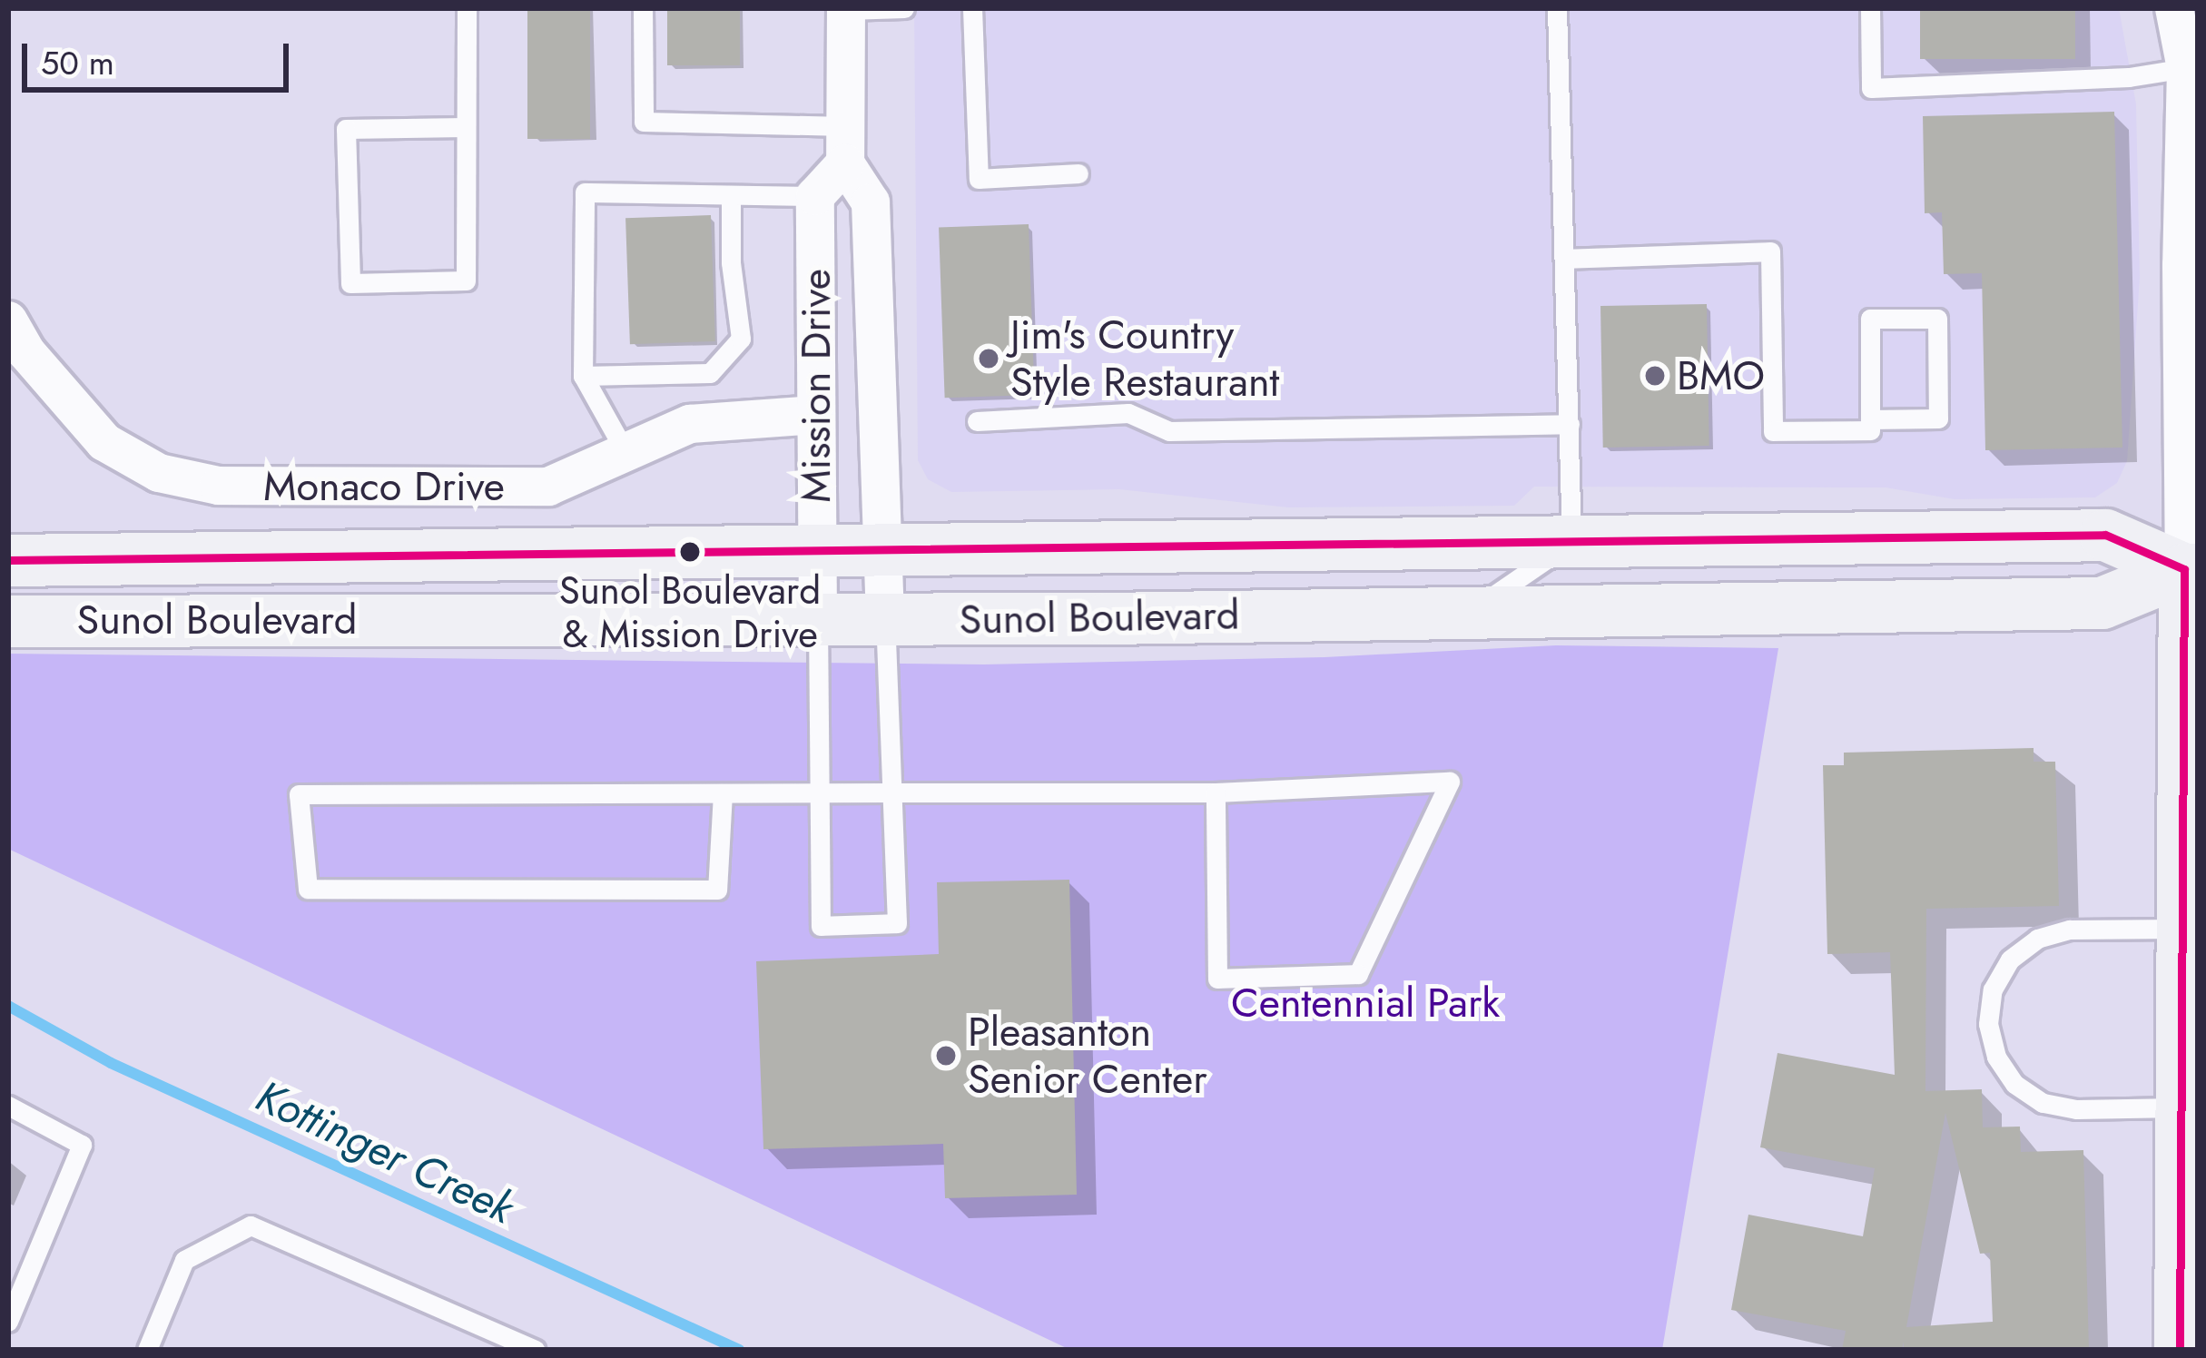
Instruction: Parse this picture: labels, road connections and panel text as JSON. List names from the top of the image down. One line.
{"streets":{"main road":["Sunol Boulevard"],"street":["Mission Drive","Monaco Drive"]},"crossings":[["Mission Drive","Monaco Drive"],["Mission Drive","Sunol Boulevard"]],"water":["Kottinger Creek"],"parks":["Centennial Park"],"places":["Jim's Country Style Restaurant","BMO","Sunol Boulevard & Mission Drive","Pleasanton Senior Center"],"scale_bar":"50 m"}
